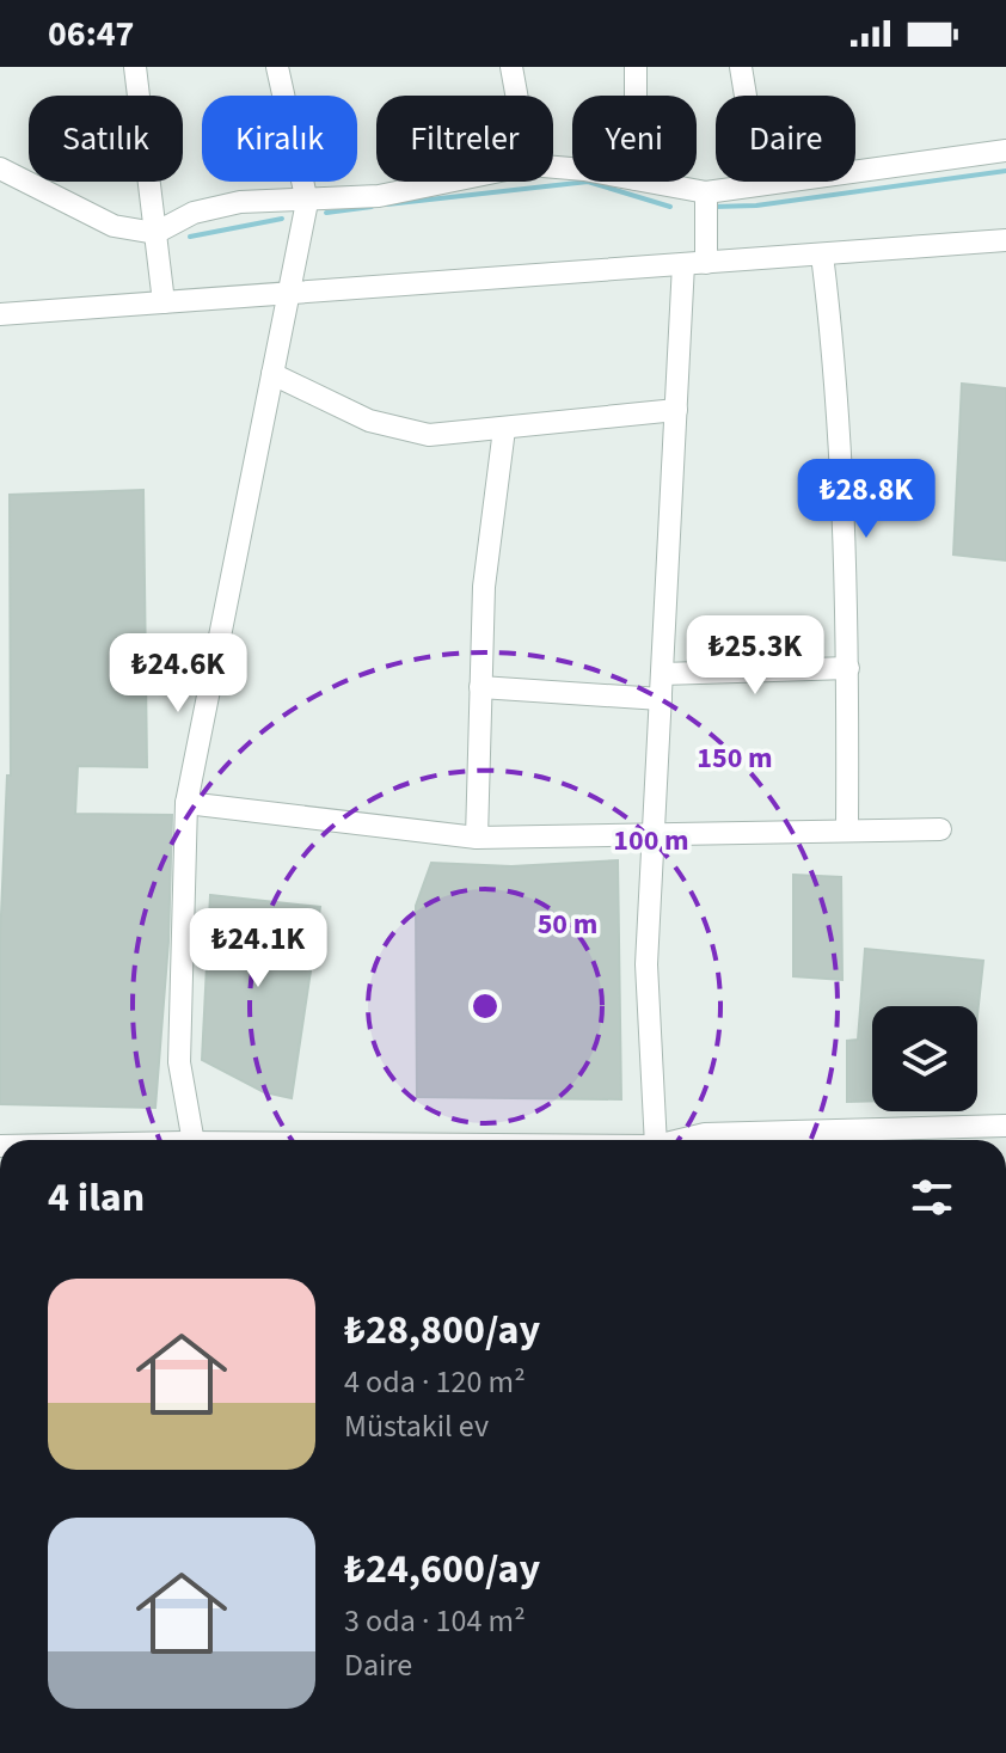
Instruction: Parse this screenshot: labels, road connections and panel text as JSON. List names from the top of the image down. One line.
{"page":{"status":"06:47","chip":["Satılık","Kiralık","Filtreler","Yeni","Daire"],"price":["₺28.8K","₺25.3K","₺24.6K","₺24.1K"],"heading":"4 ilan","list":[{"name":"₺28,800/ay","note":"4 oda · 120 m² · Müstakil ev"},{"name":"₺24,600/ay","note":"3 oda · 104 m² · Daire"}]},"rings":["150 m","100 m","50 m"]}
